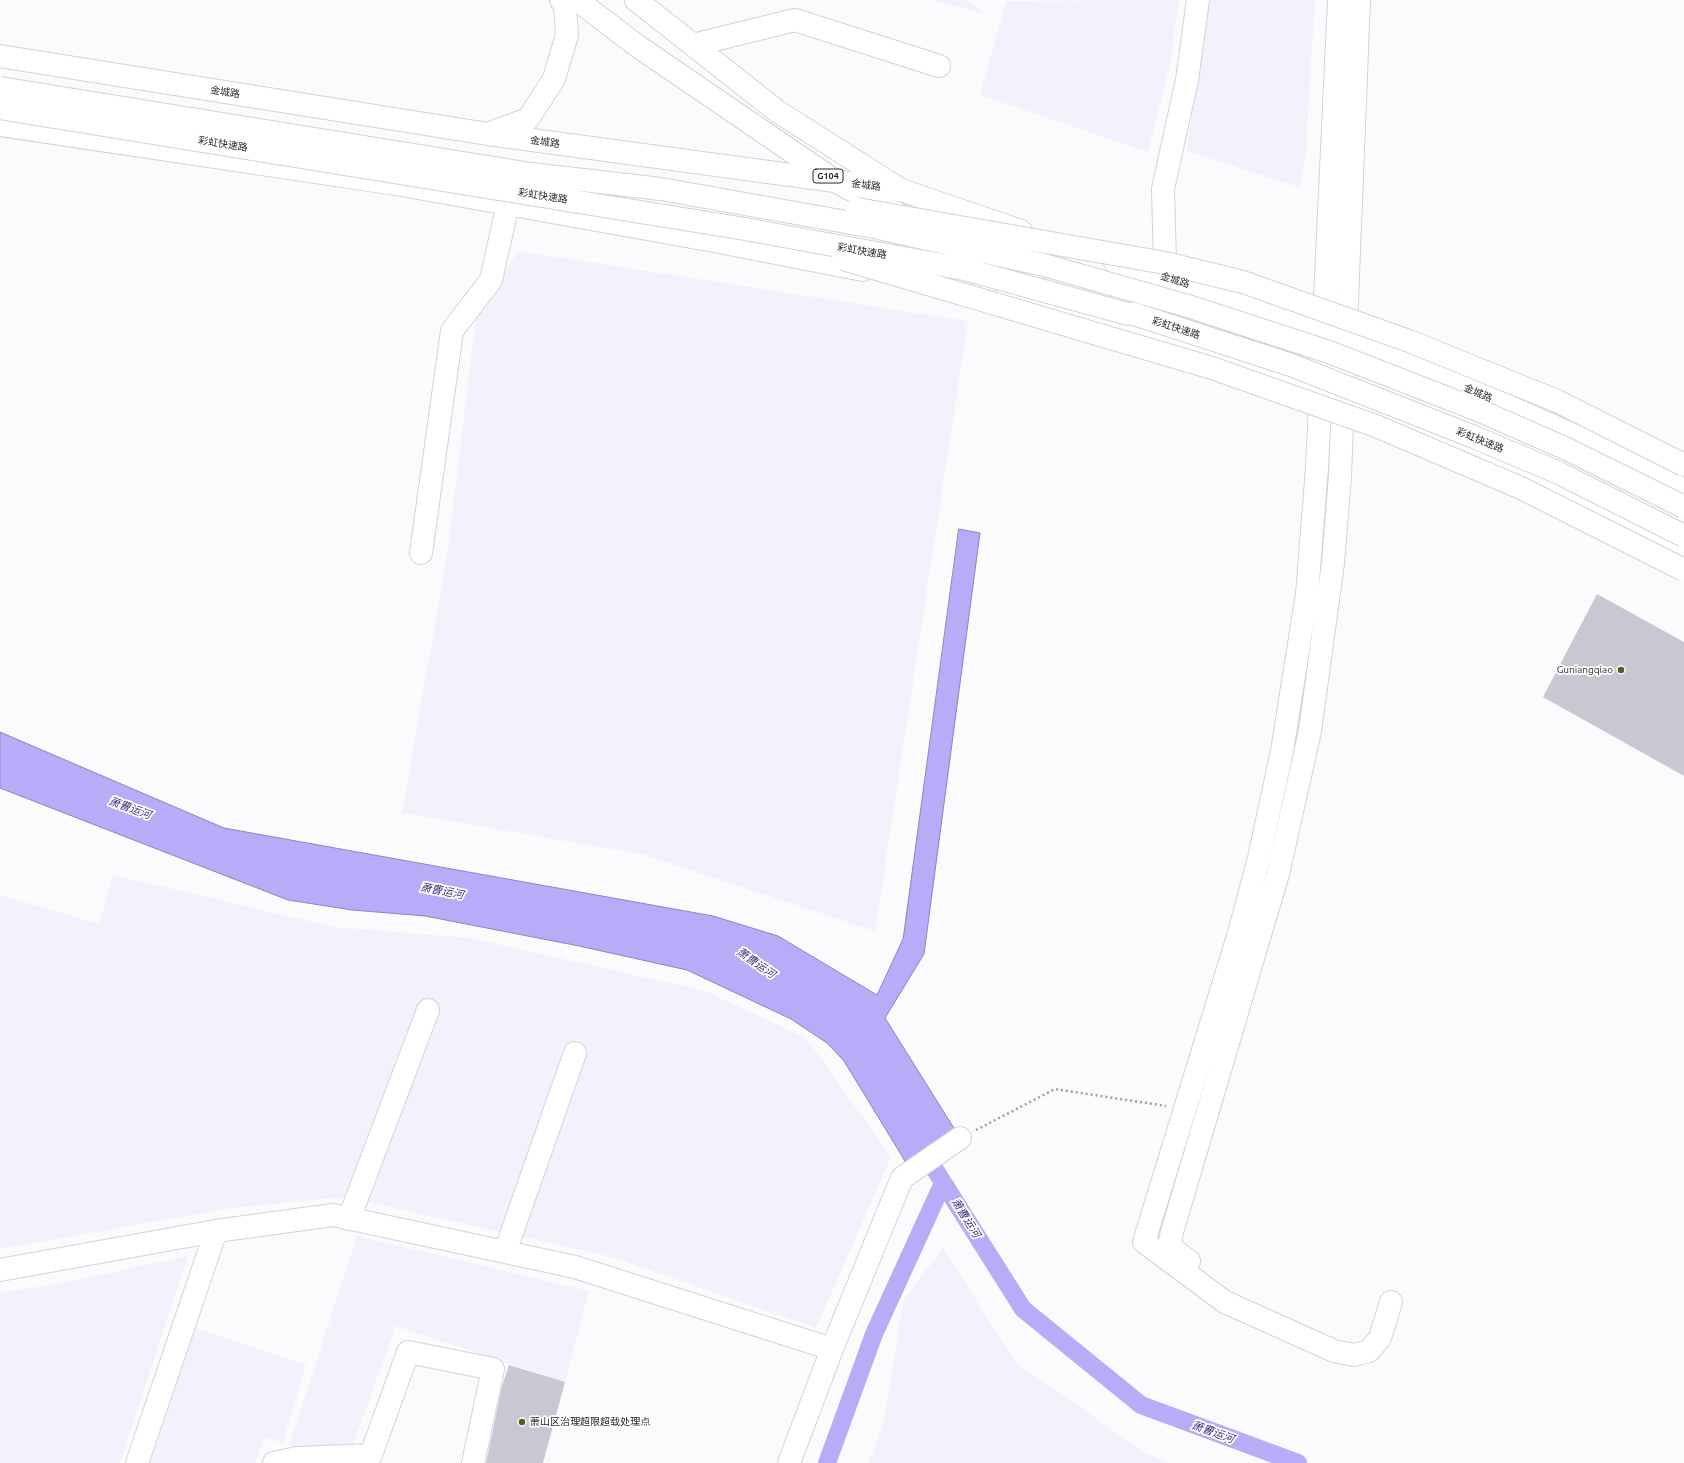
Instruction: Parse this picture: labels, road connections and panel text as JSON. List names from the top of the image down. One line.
{"streets":{"main road":["金城路","彩虹快速路","G104"]},"crossings":[["金城路","G104"]],"water":["萧曹运河"],"places":["Guniangqiao","萧山区治理超限超载处理点"]}
